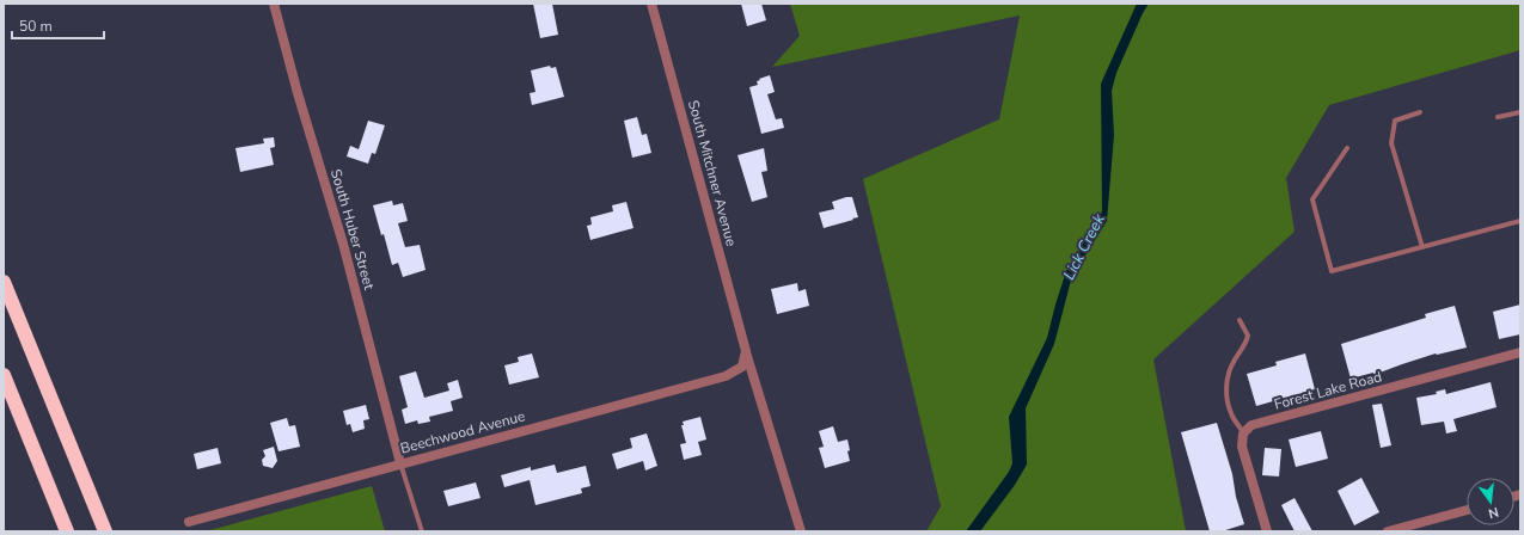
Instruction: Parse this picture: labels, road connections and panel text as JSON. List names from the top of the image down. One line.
{"streets":{"street":["South Mitchner Avenue","South Huber Street","Forest Lake Road","Beechwood Avenue"]},"crossings":[["South Mitchner Avenue","Beechwood Avenue"],["South Huber Street","Beechwood Avenue"]],"water":["Lick Creek"],"scale_bar":"50 m","north":"bottom"}
